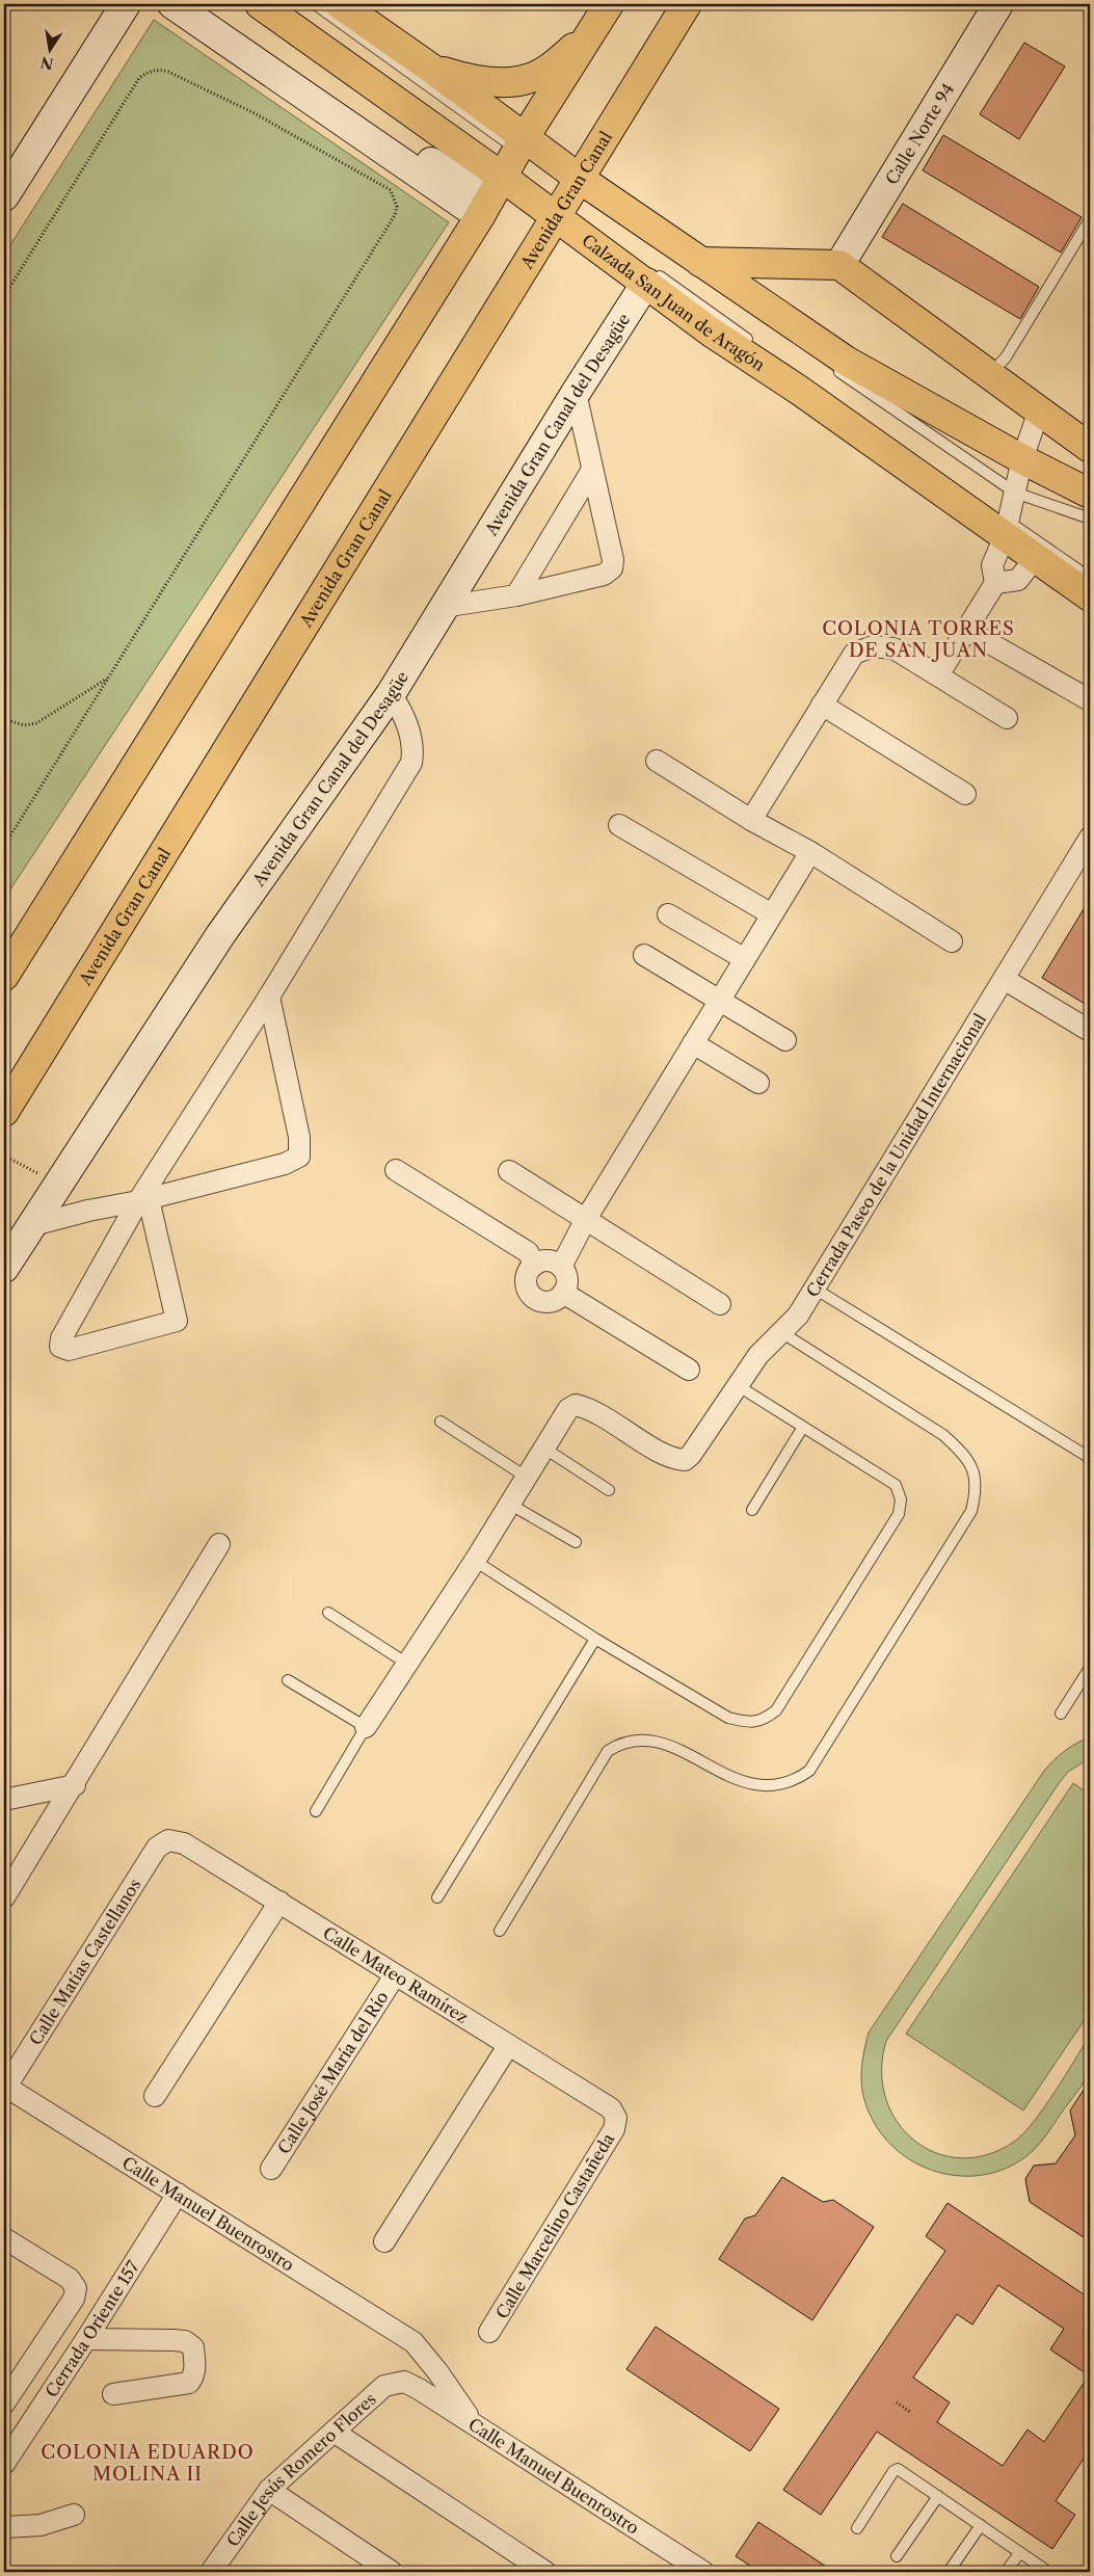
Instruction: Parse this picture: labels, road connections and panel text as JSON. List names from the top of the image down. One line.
{"streets":{"main road":["Avenida Gran Canal","Calzada San Juan de Aragón"],"street":["Calle Norte 94","Avenida Gran Canal del Desagüe","Cerrada Paseo de la Unidad Internacional","Calle Matías Castellanos","Calle Mateo Ramírez","Calle José María del Río","Calle Manuel Buenrostro","Calle Marcelino Castañeda","Cerrada Oriente 157","Calle Jesús Romero Flores"]},"crossings":[["Avenida Gran Canal","Calzada San Juan de Aragón"],["Calzada San Juan de Aragón","Avenida Gran Canal del Desagüe"],["Calle Matías Castellanos","Calle Mateo Ramírez"],["Calle Matías Castellanos","Calle Manuel Buenrostro"],["Calle Mateo Ramírez","Calle José María del Río"],["Calle Mateo Ramírez","Calle Marcelino Castañeda"],["Calle Manuel Buenrostro","Cerrada Oriente 157"],["Calle Manuel Buenrostro","Calle Jesús Romero Flores"]],"districts":["COLONIA TORRES DE SAN JUAN","COLONIA EDUARDO MOLINA II"],"north":"bottom"}
